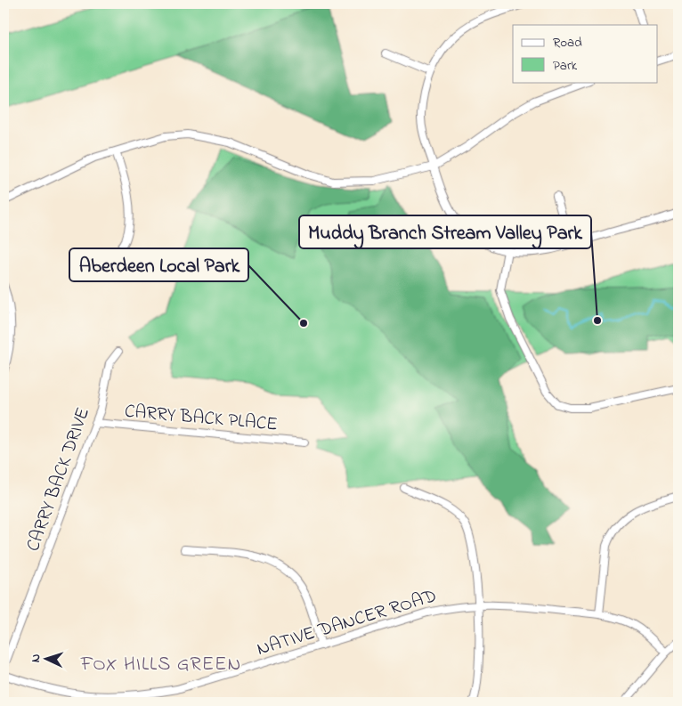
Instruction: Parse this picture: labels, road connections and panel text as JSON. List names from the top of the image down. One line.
{"streets":{"street":["CARRY BACK PLACE","CARRY BACK DRIVE","NATIVE DANCER ROAD"]},"crossings":[["CARRY BACK PLACE","CARRY BACK DRIVE"]],"districts":["FOX HILLS GREEN"],"places":["Muddy Branch Stream Valley Park","Aberdeen Local Park"],"legend":["Road","Park"],"north":"left"}
